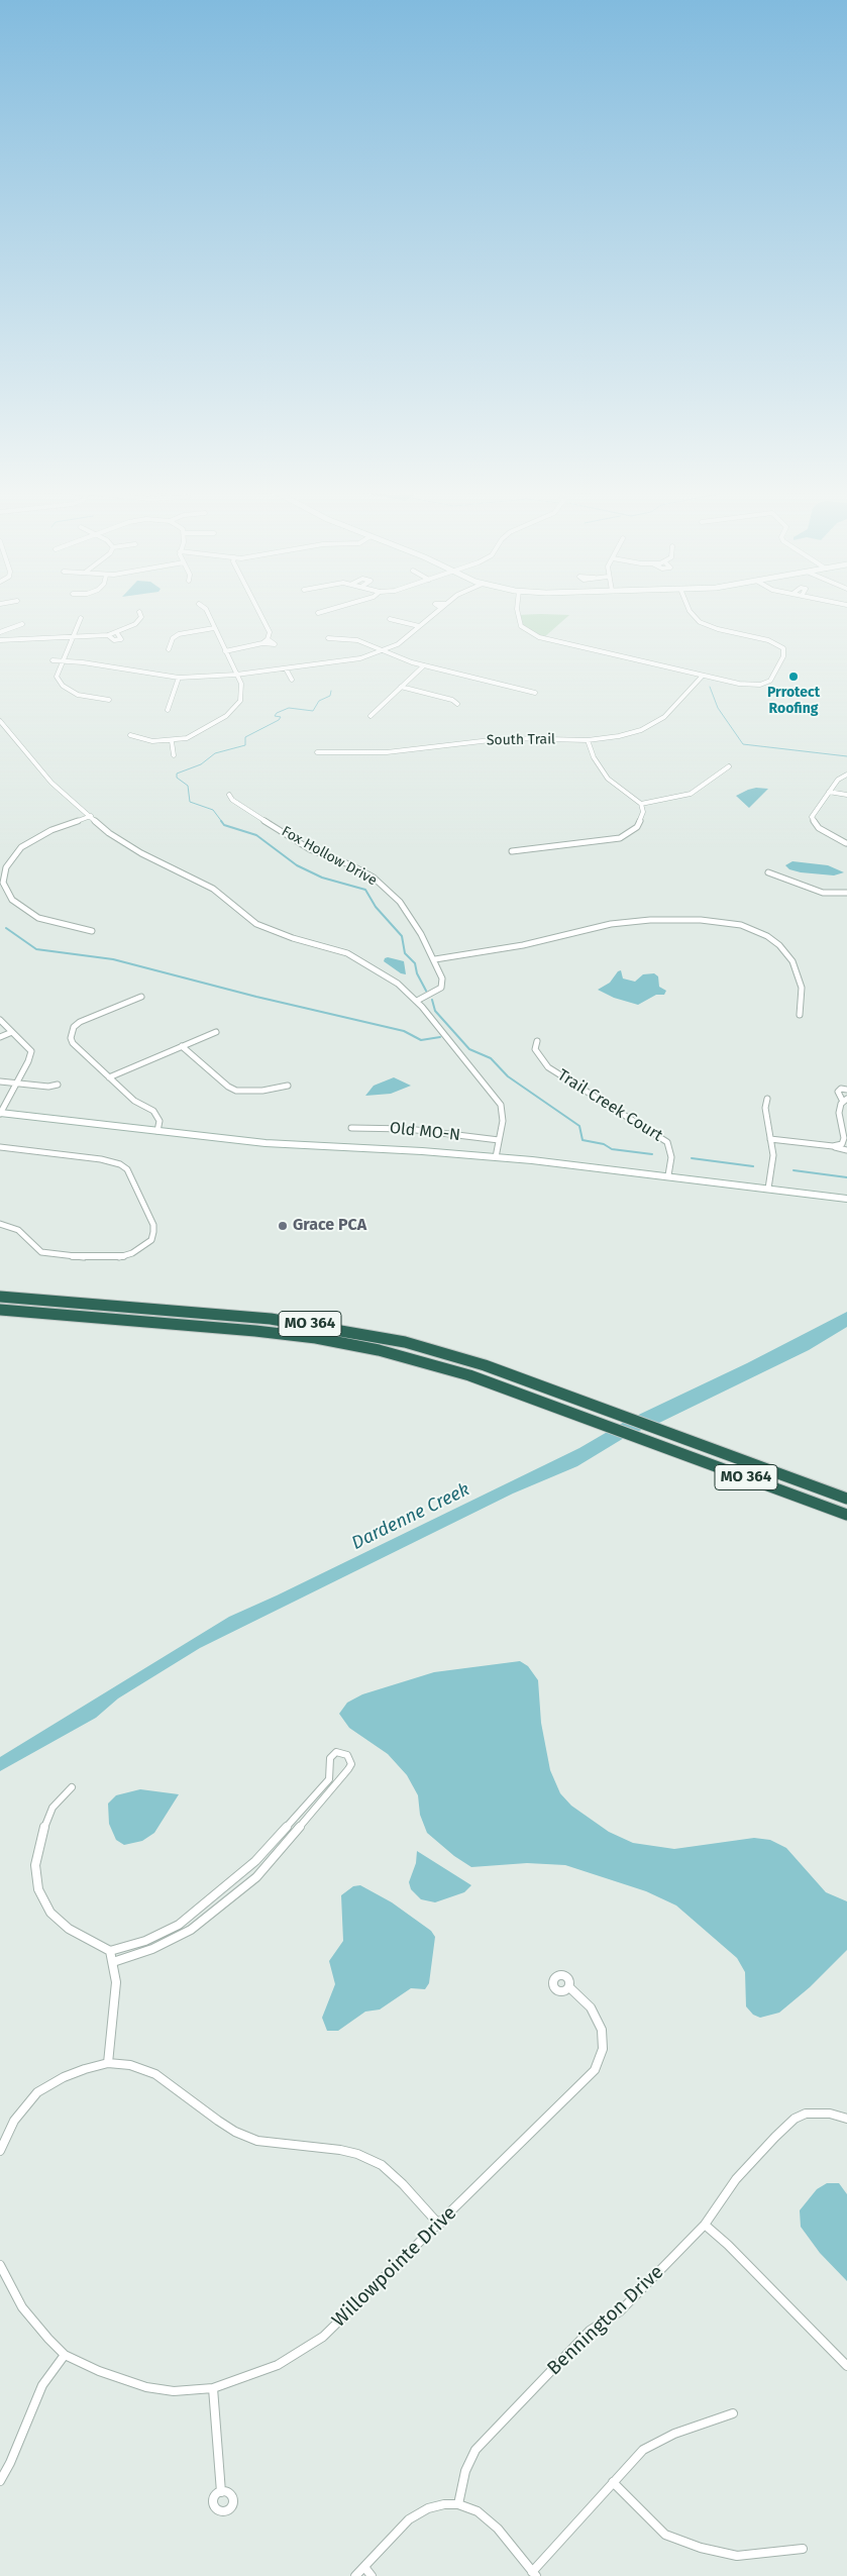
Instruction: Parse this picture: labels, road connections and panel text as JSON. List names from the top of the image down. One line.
{"streets":{"highway":["MO 364"],"street":["South Trail","Fox Hollow Drive","Trail Creek Court","Old MO-N","Willowpointe Drive","Bennington Drive"]},"water":["Dardenne Creek"],"places":["Prrotect Roofing","Grace PCA"]}
